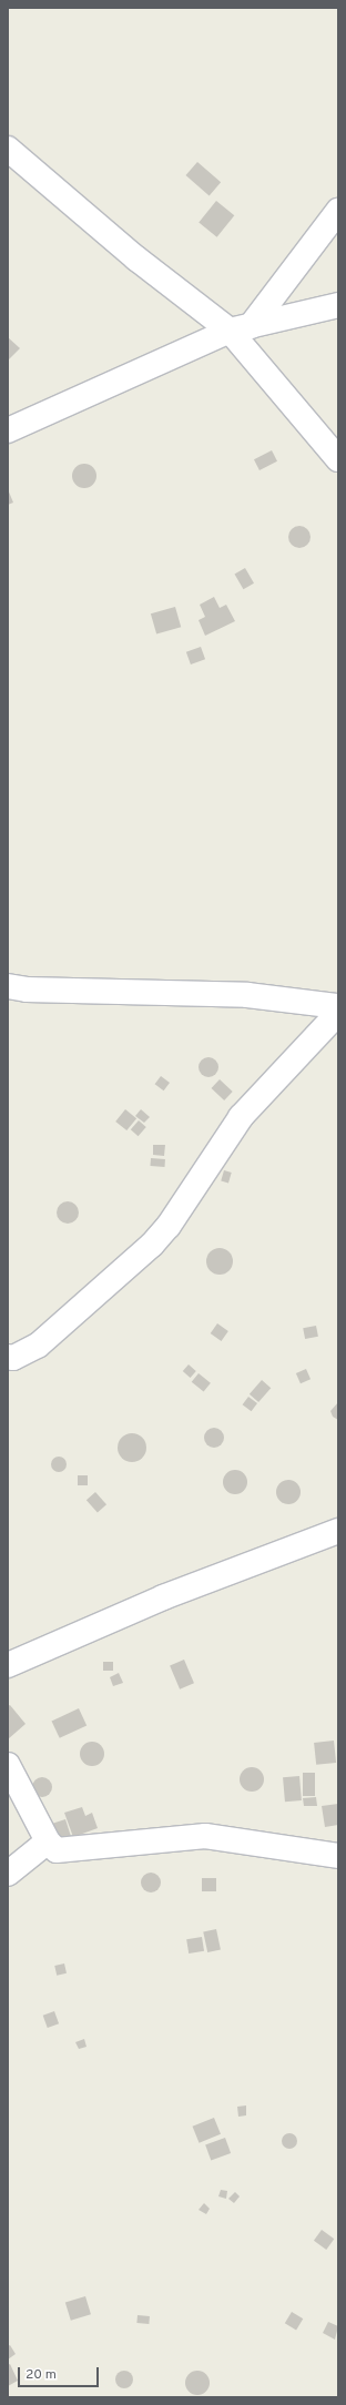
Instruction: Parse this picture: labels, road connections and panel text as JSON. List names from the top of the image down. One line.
{"scale_bar":"20 m"}
